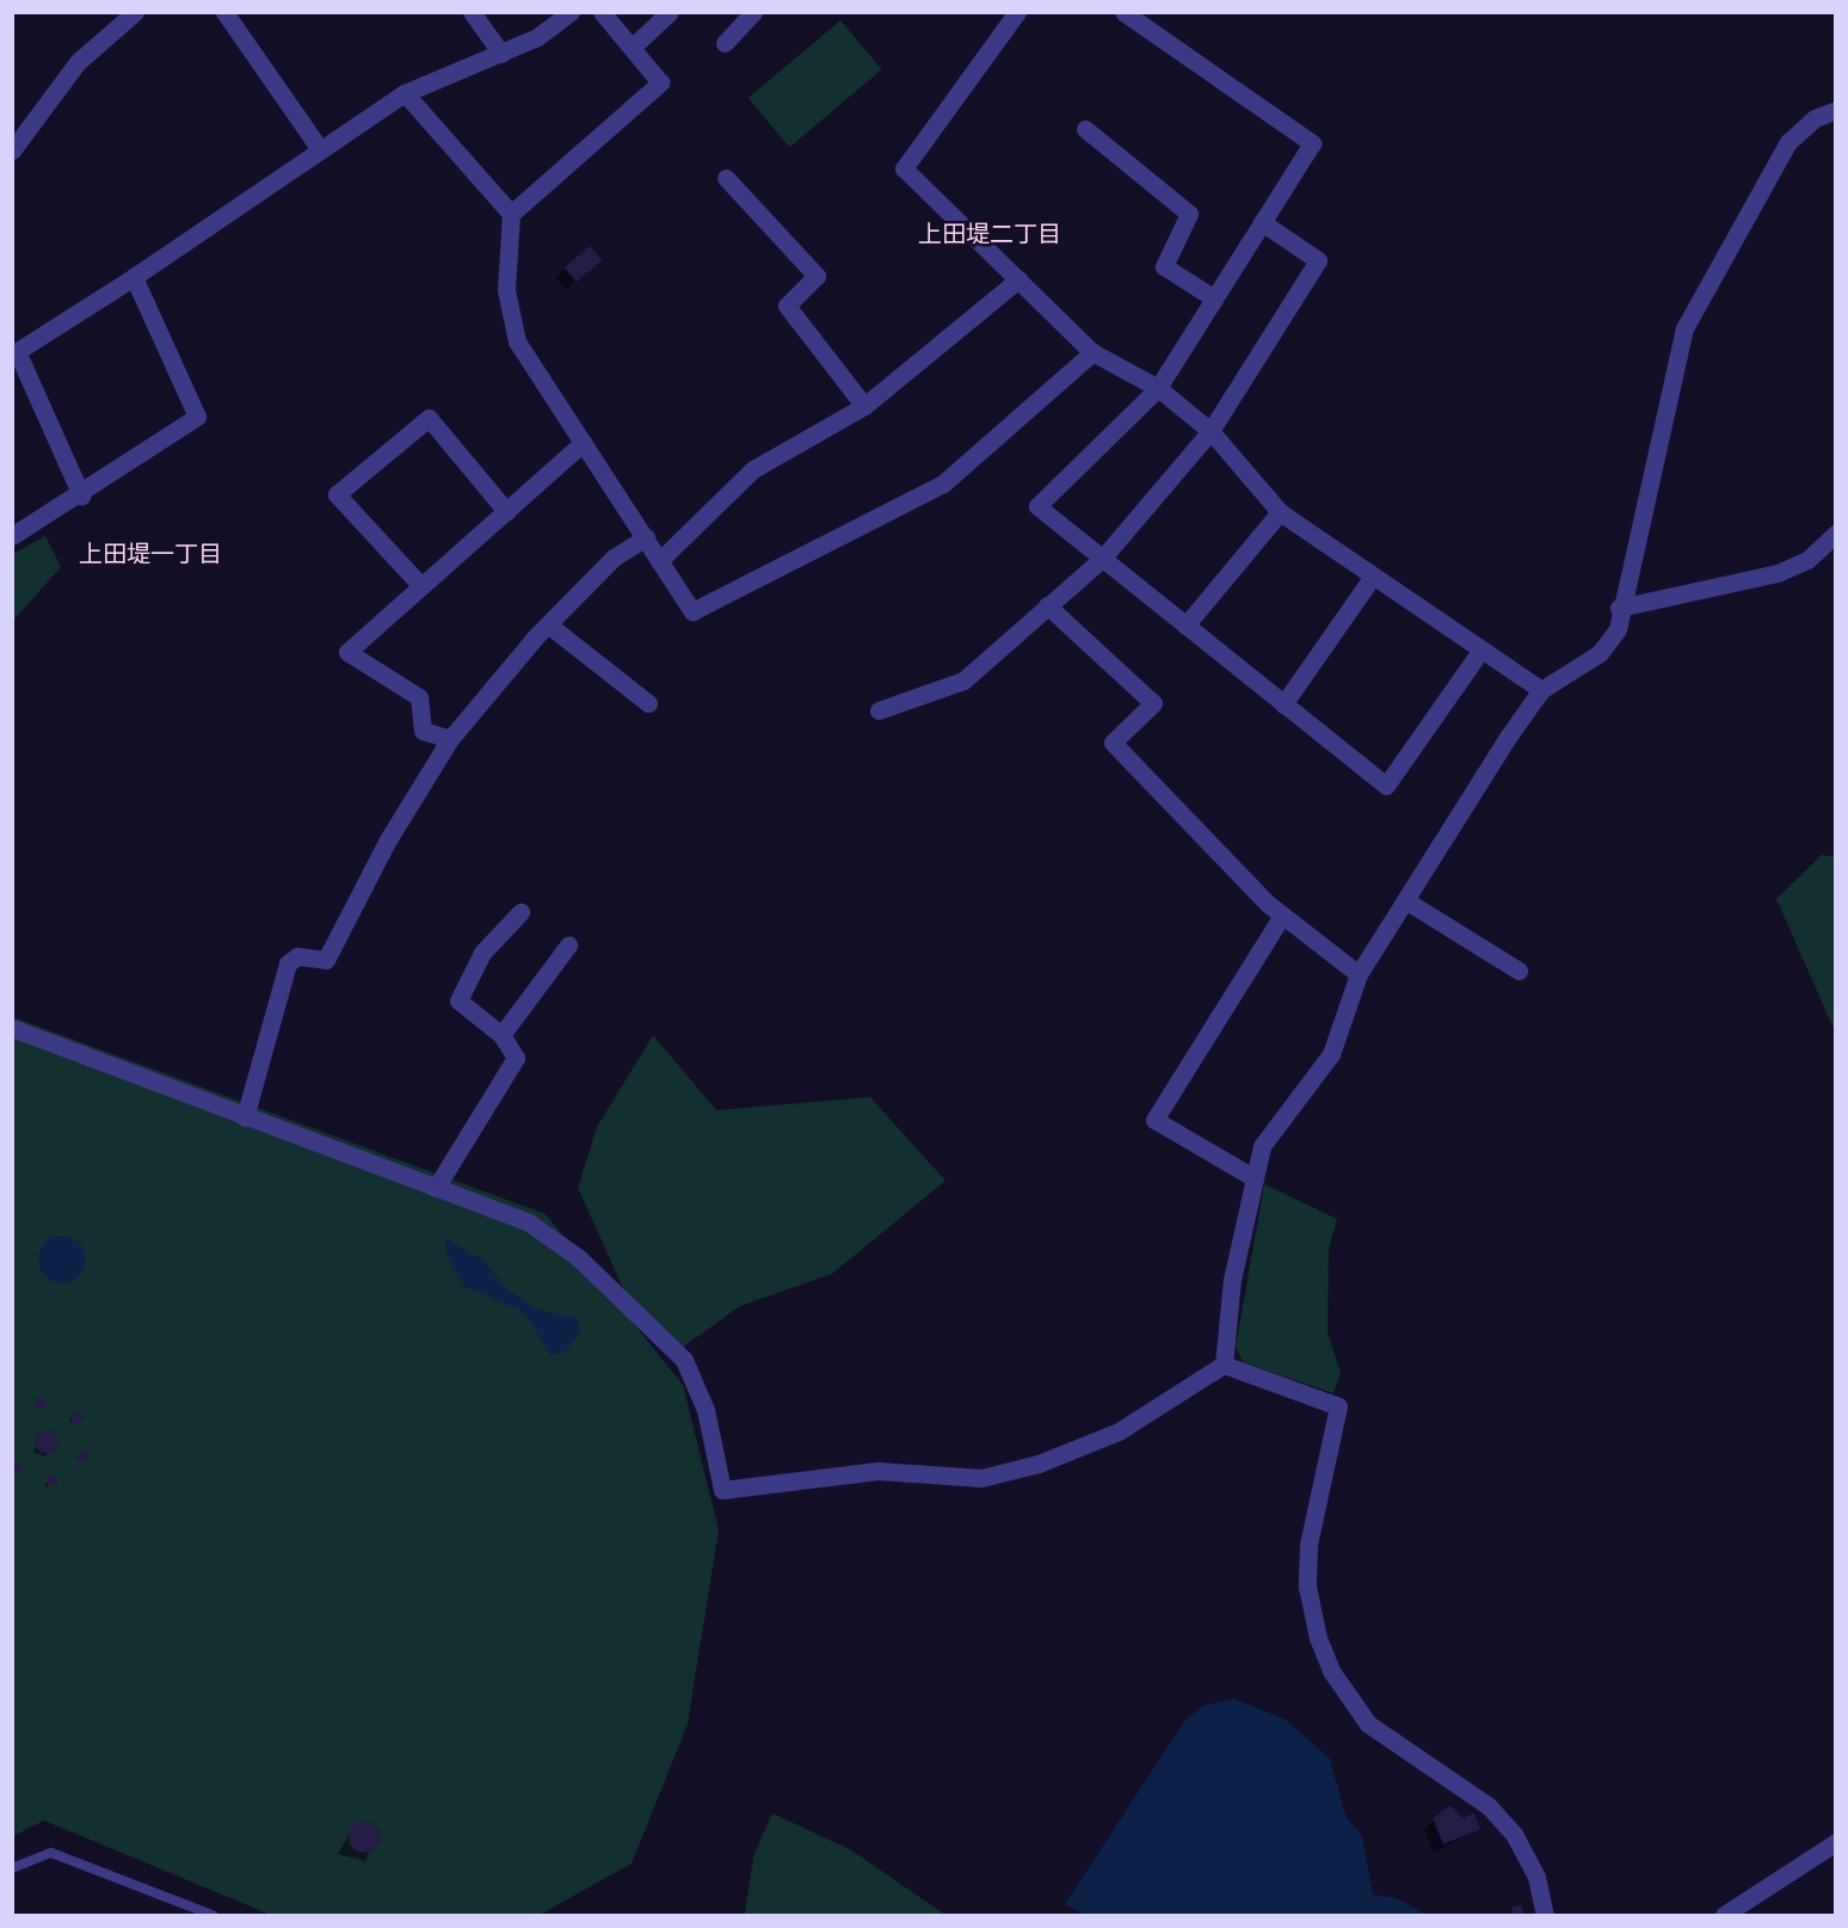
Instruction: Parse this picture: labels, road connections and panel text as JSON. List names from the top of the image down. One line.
{"districts":["上田堤二丁目","上田堤一丁目"]}
